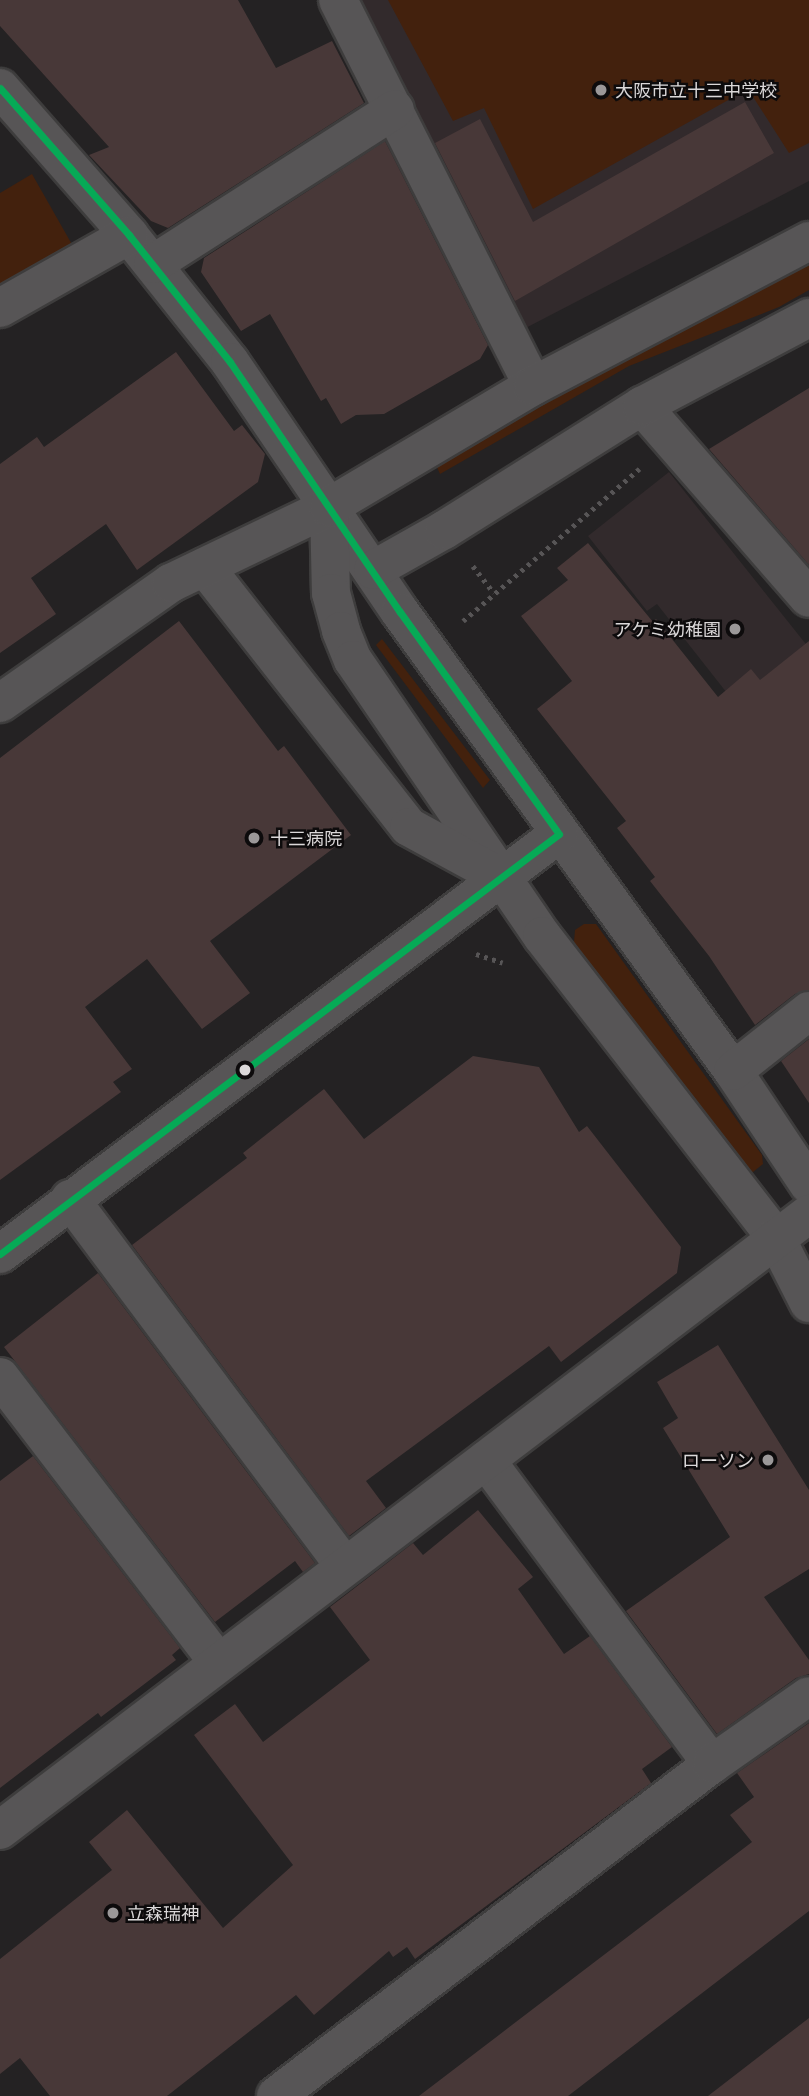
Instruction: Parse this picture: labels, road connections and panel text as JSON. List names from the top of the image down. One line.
{"places":["大阪市立十三中学校","アケミ幼稚園","十三病院","ローソン","立森瑞神"]}
